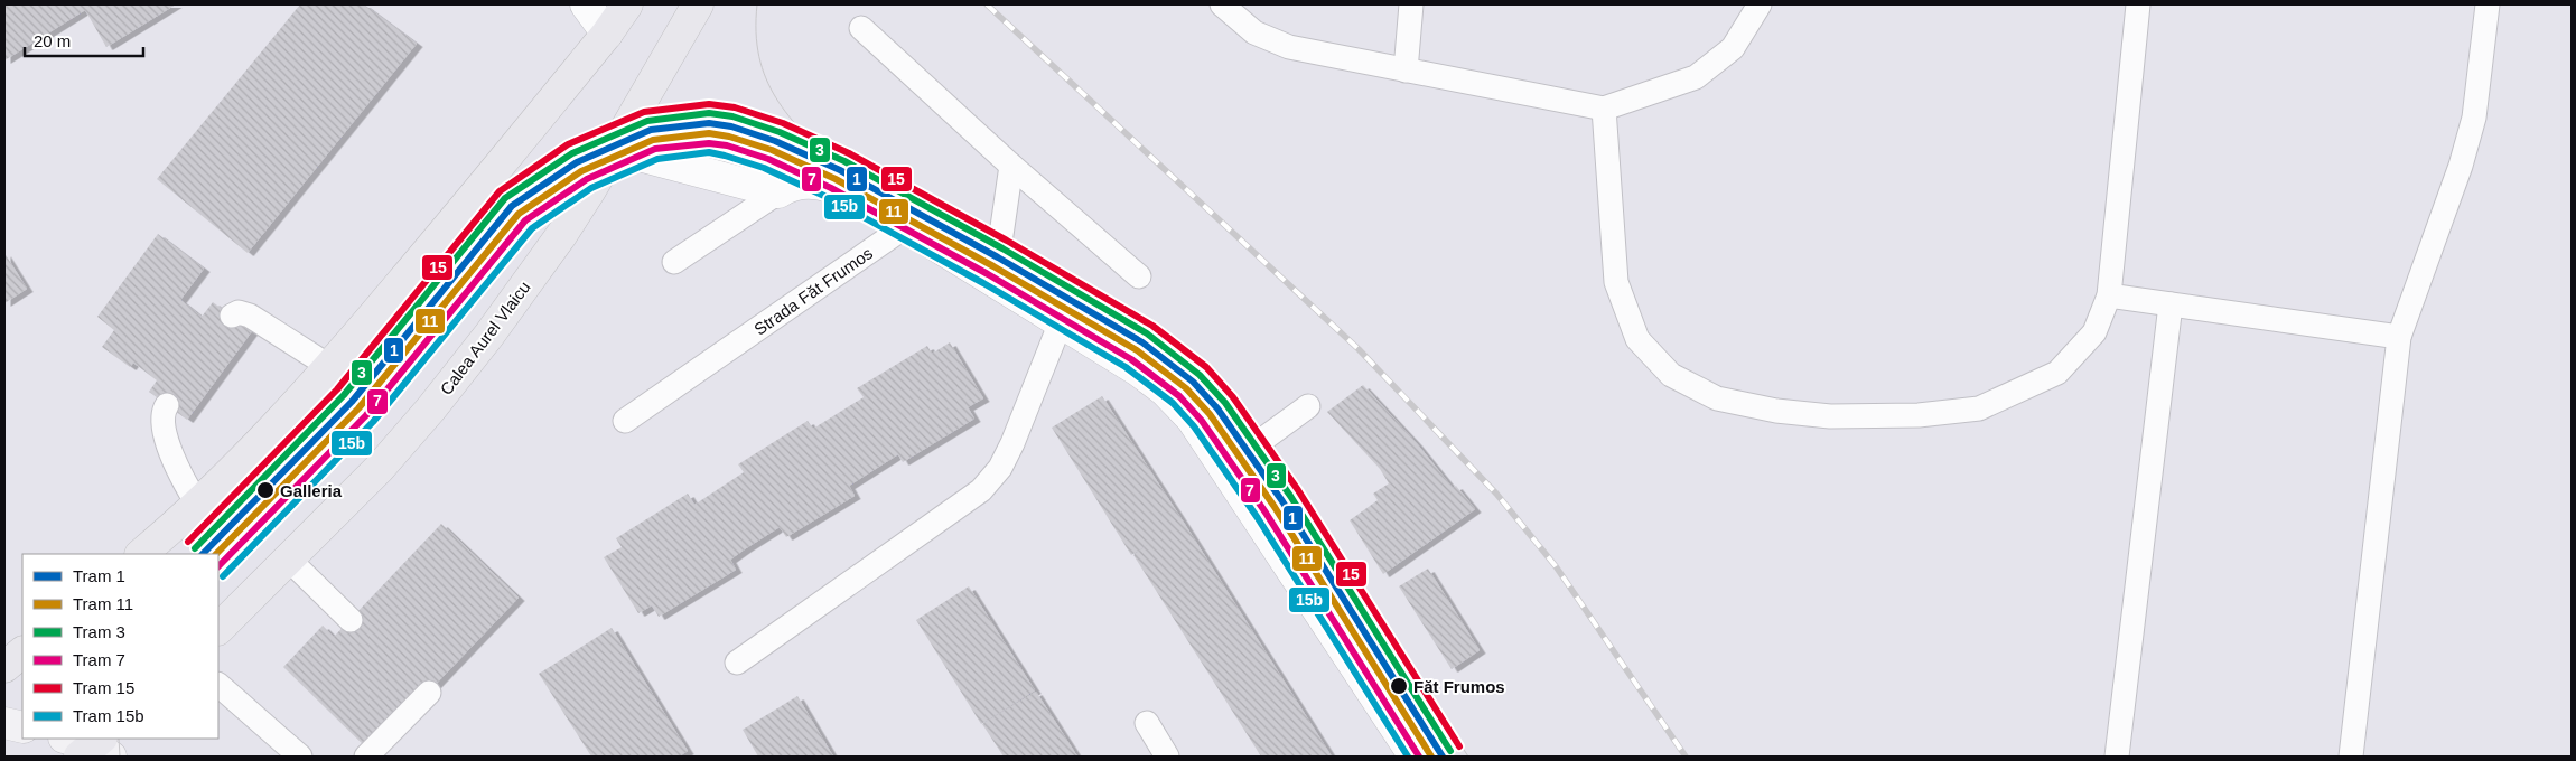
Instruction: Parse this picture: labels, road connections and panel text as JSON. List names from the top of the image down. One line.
{"streets":{"main road":["Calea Aurel Vlaicu"],"lane":["Strada Făt Frumos"]},"places":["Galleria","Făt Frumos"],"lines":["tram line 15","tram line 3","tram line 1","tram line 11","tram line 7","tram line 15b"],"legend":["Tram 1","Tram 11","Tram 3","Tram 7","Tram 15","Tram 15b"],"scale_bar":"20 m"}
